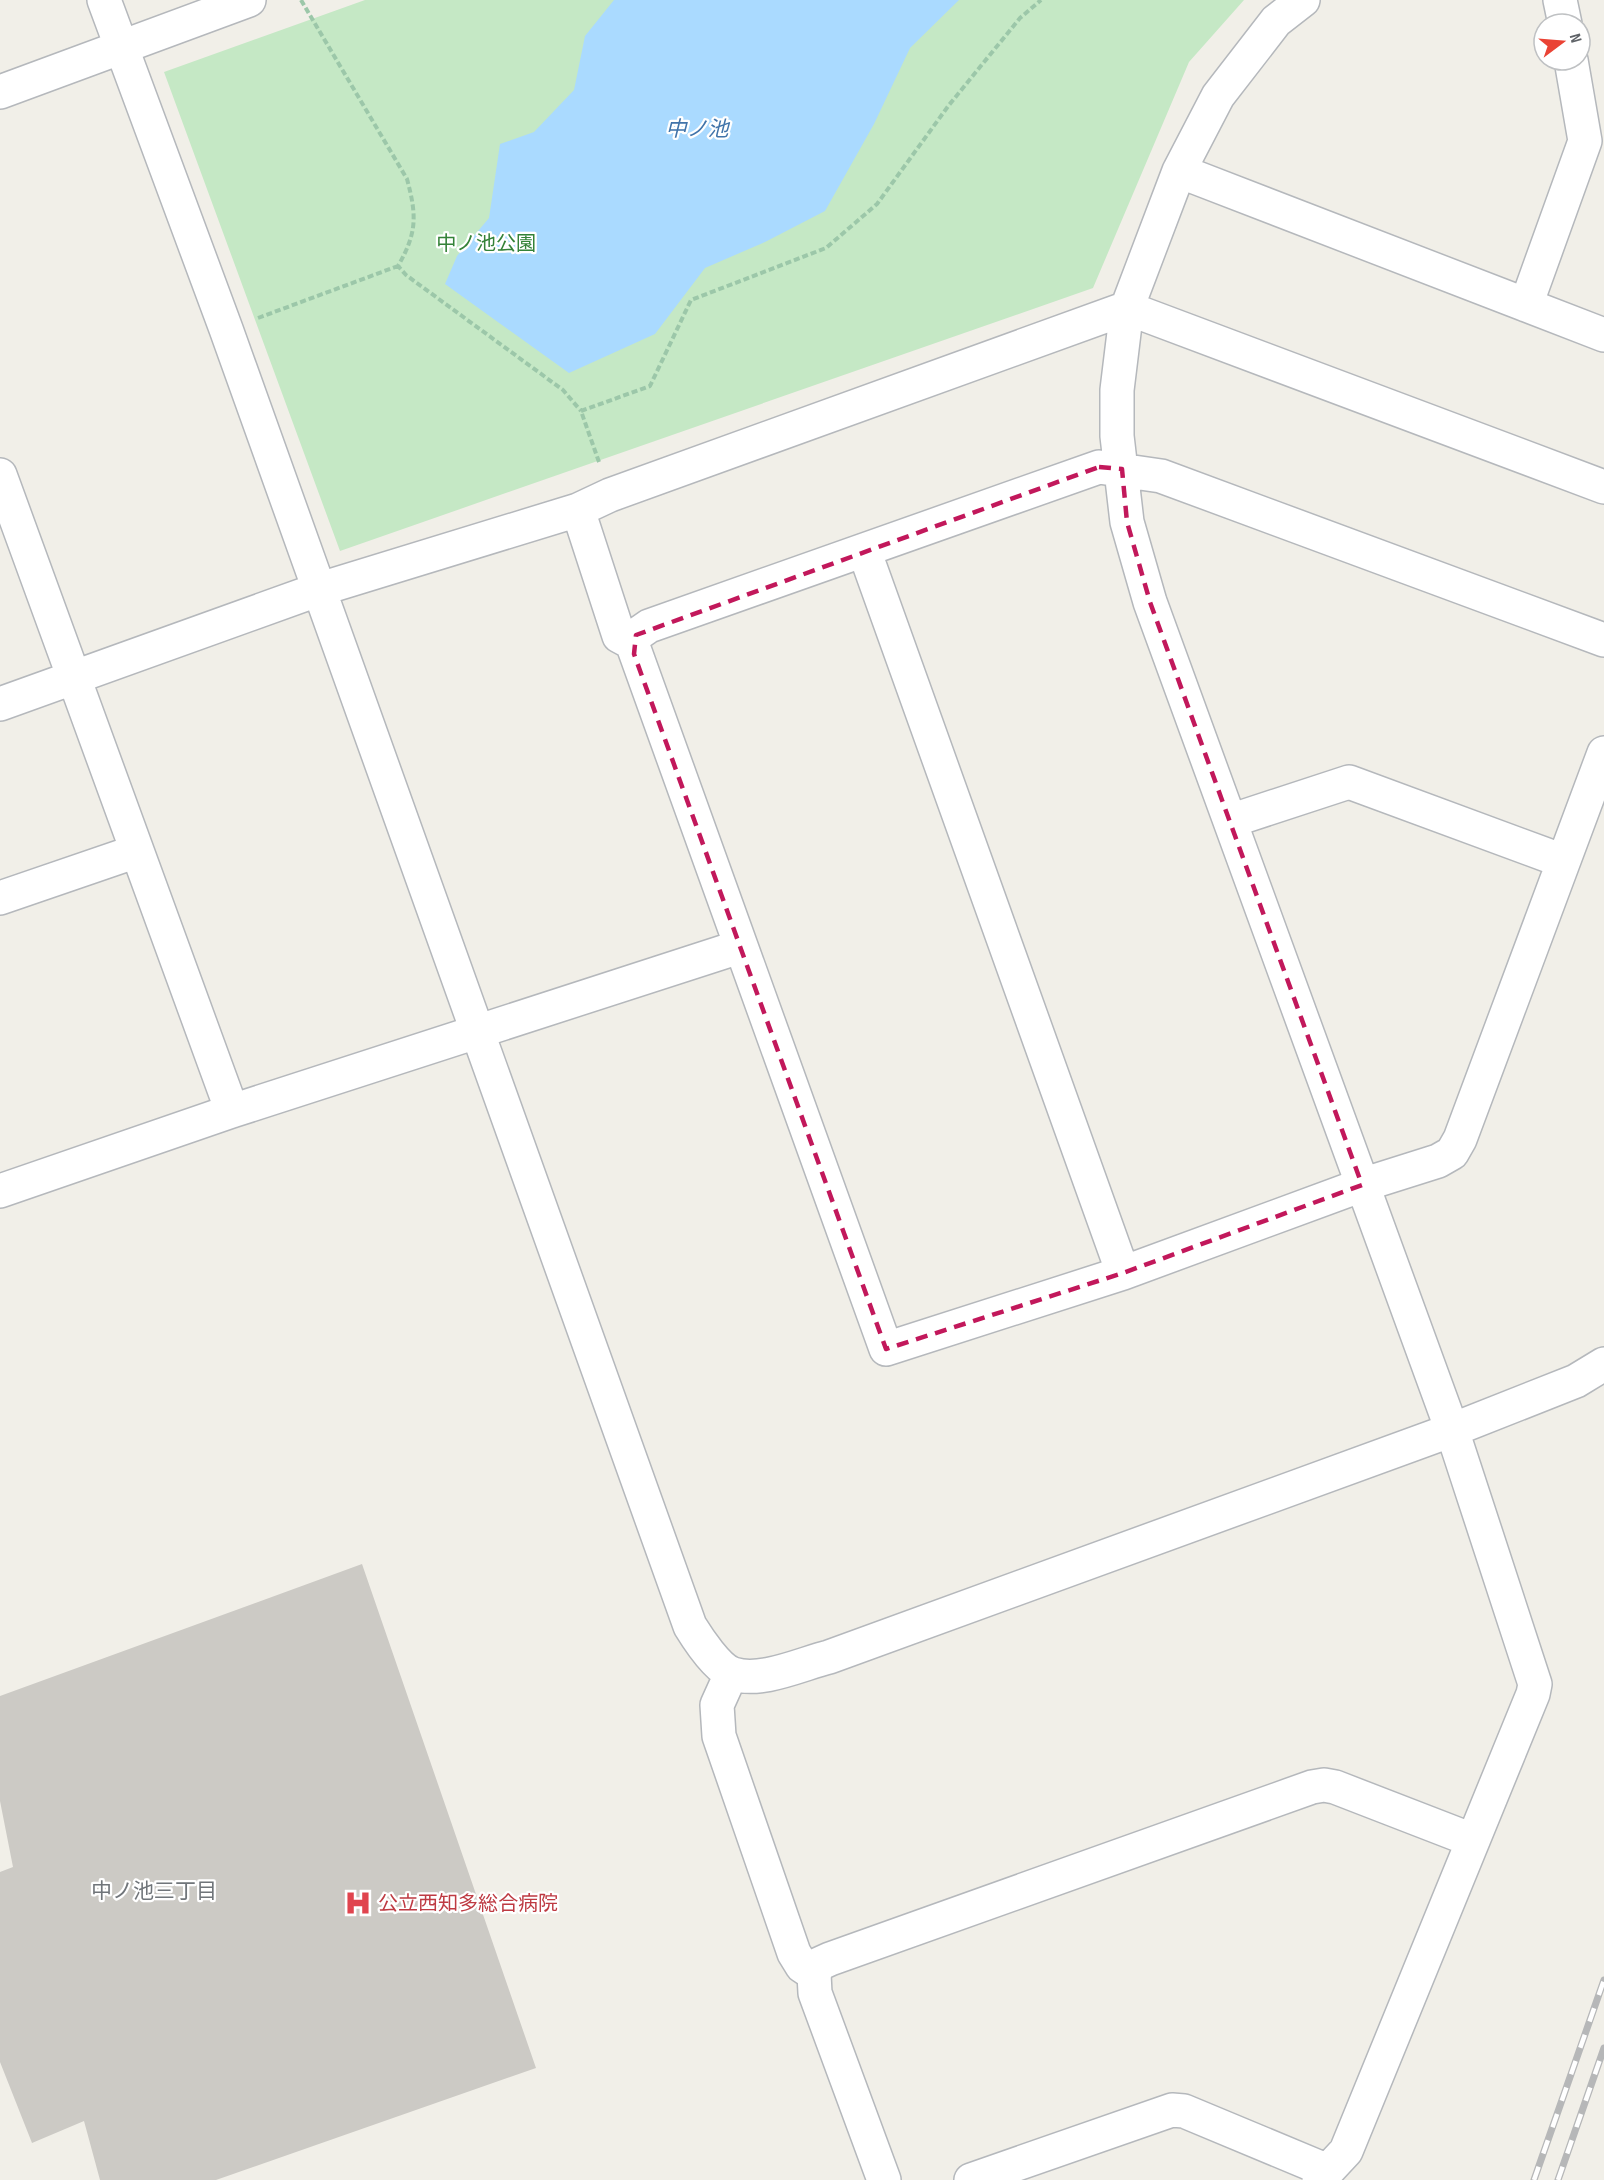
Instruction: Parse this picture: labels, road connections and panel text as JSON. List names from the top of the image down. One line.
{"districts":["中ノ池三丁目"],"water":["中ノ池"],"parks":["中ノ池公園"],"places":{"hospital":["公立西知多総合病院"]},"north":"right"}
